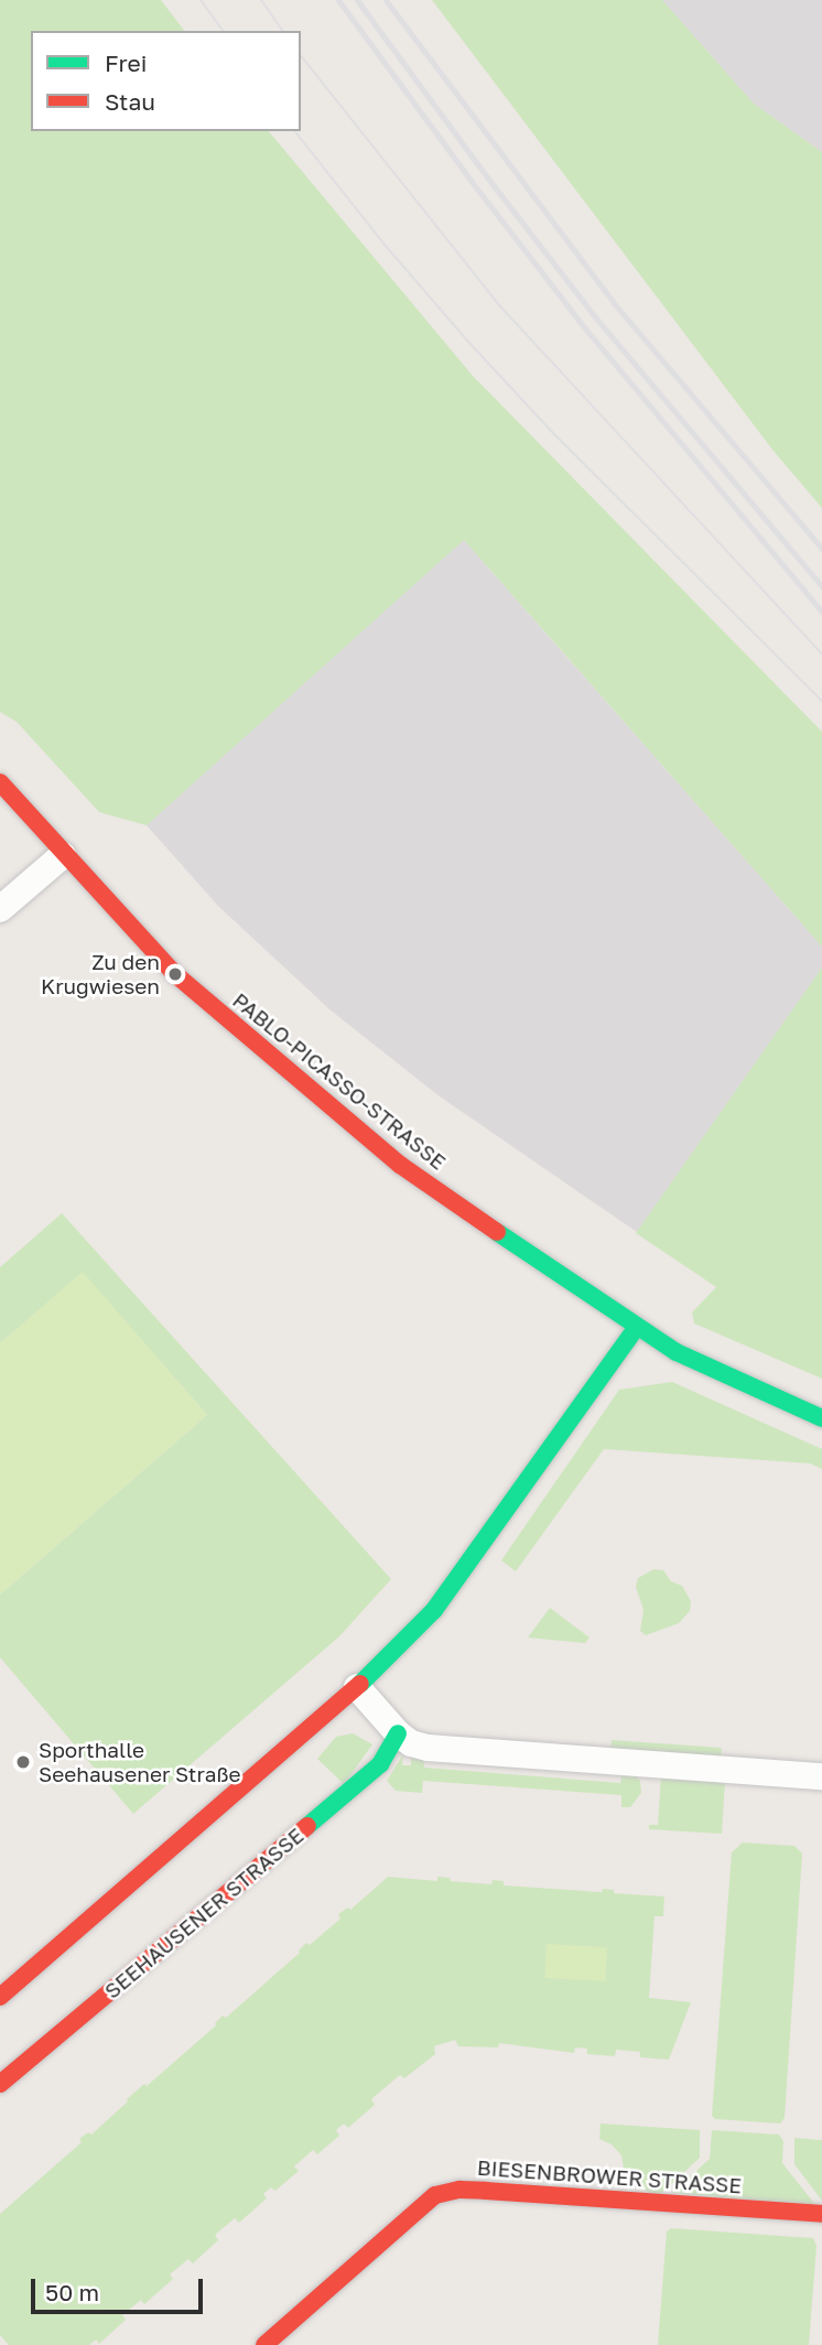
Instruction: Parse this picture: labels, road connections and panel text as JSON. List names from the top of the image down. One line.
{"streets":{"street":["PABLO-PICASSO-STRASSE","SEEHAUSENER STRASSE","BIESENBROWER STRASSE"]},"places":["Zu den Krugwiesen","Sporthalle Seehausener Straße"],"legend":["Frei","Stau"],"scale_bar":"50 m"}
